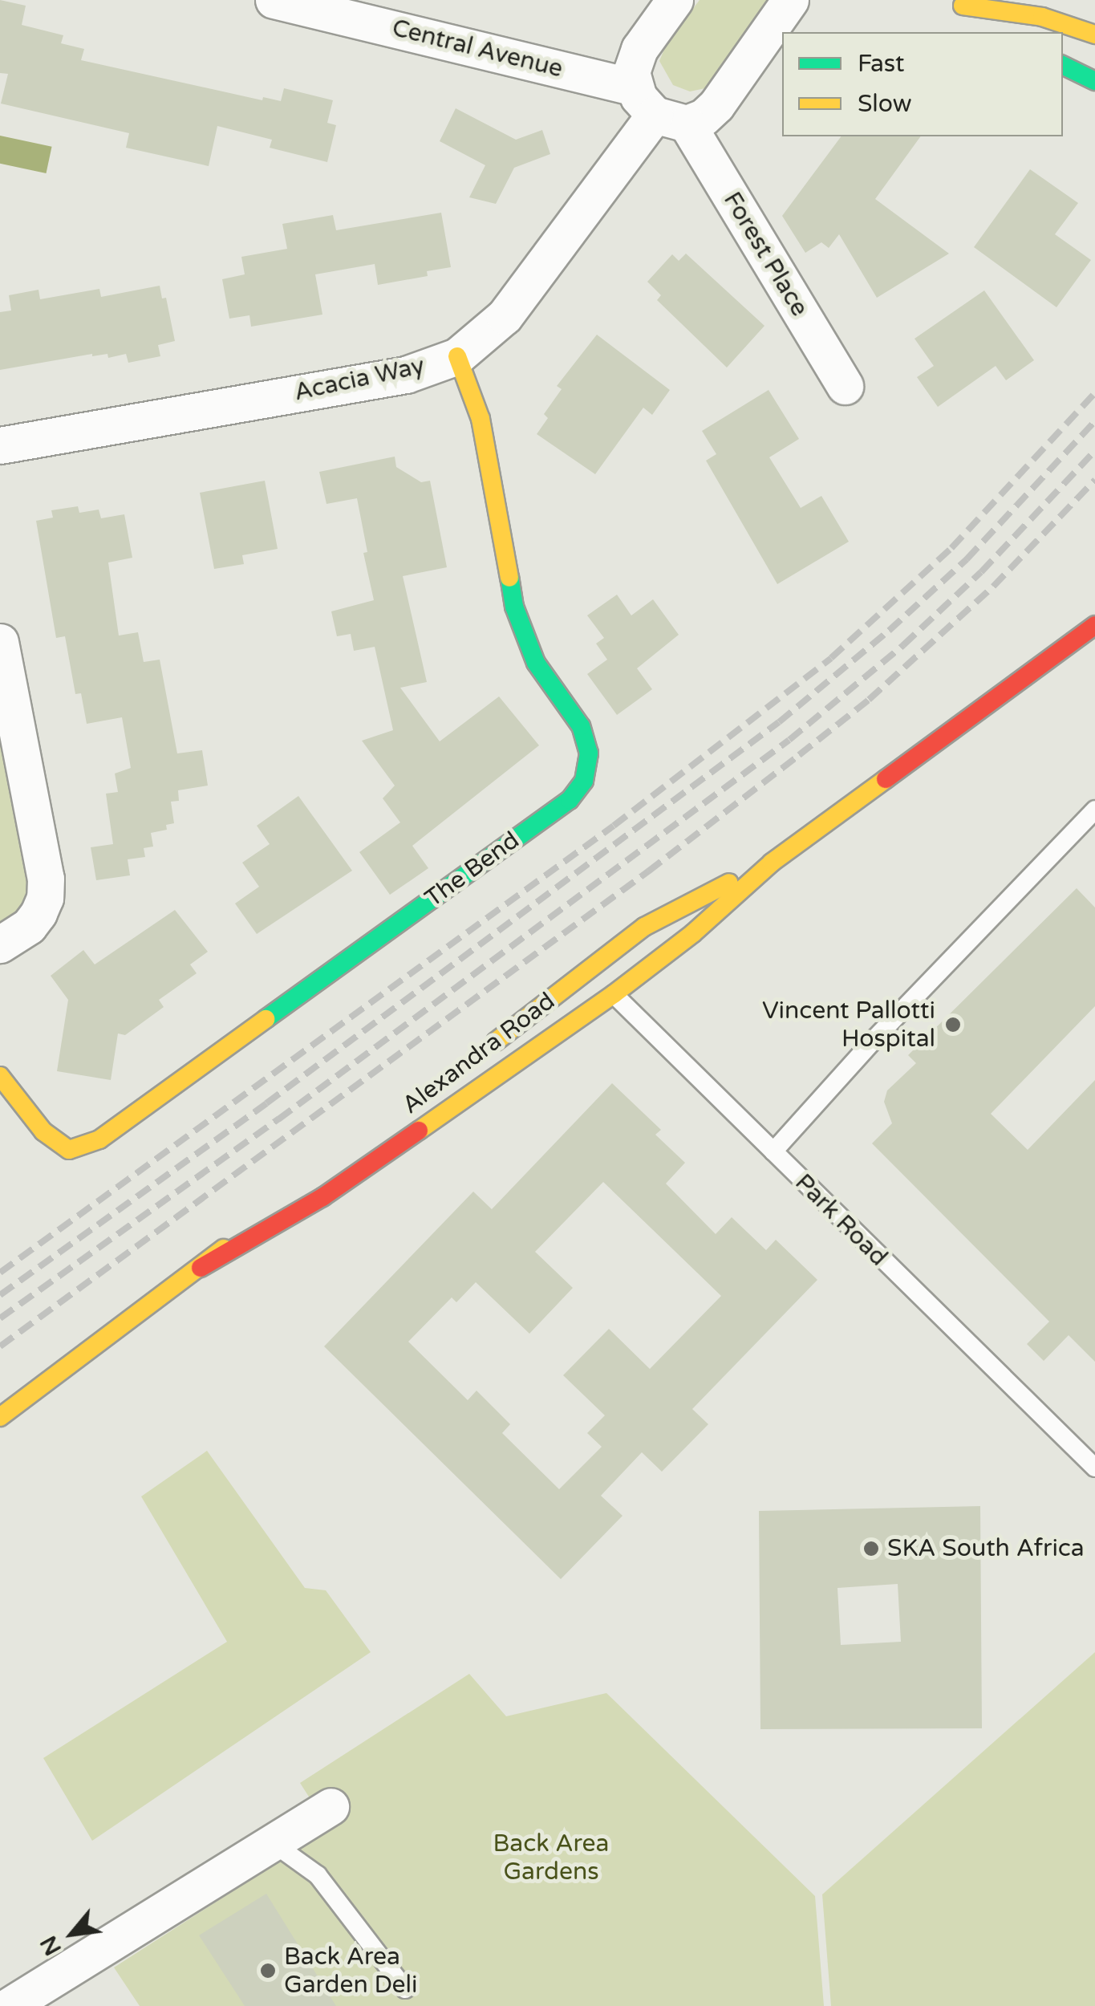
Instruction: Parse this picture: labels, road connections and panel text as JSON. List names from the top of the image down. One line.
{"streets":{"street":["Central Avenue","Forest Place","Acacia Way","The Bend","Alexandra Road"],"lane":["Park Road"]},"crossings":[["Central Avenue","Forest Place"],["Central Avenue","Acacia Way"],["Forest Place","Acacia Way"],["Acacia Way","The Bend"],["Alexandra Road","Park Road"]],"parks":["Back Area Gardens"],"places":["Vincent Pallotti Hospital","SKA South Africa","Back Area Garden Deli"],"legend":["Fast","Slow"],"north":"bottom left"}
